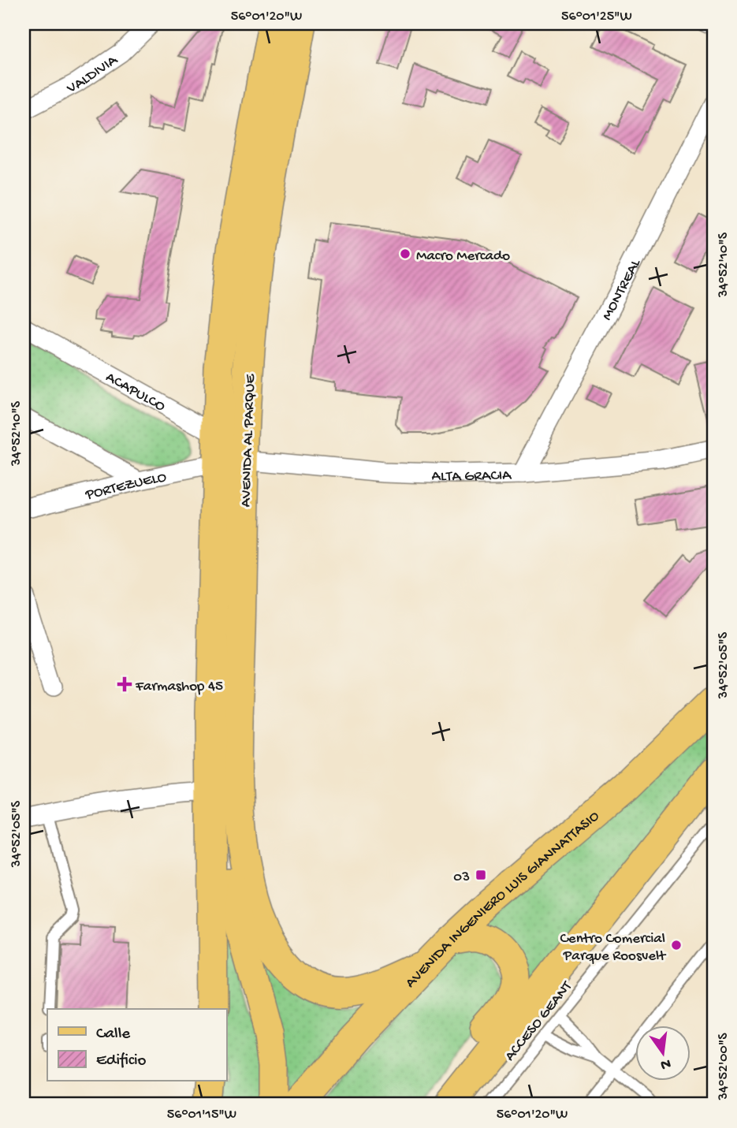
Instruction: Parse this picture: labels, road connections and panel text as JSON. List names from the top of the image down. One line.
{"streets":{"main road":["AVENIDA AL PARQUE","AVENIDA INGENIERO LUIS GIANNATTASIO"],"street":["VALDIVIA","MONTREAL","ACAPULCO","ALTA GRACIA","PORTEZUELO"],"lane":["ACCESO GEANT"]},"crossings":[["MONTREAL","ALTA GRACIA"],["ACAPULCO","AVENIDA AL PARQUE"],["AVENIDA AL PARQUE","ALTA GRACIA"],["AVENIDA AL PARQUE","PORTEZUELO"],["AVENIDA AL PARQUE","AVENIDA INGENIERO LUIS GIANNATTASIO"],["ALTA GRACIA","PORTEZUELO"]],"places":{"other":["Macro Mercado","Centro Comercial Parque Roosvelt"],"health":["Farmashop 45"],"transit":["03"]},"legend":["Calle","Edificio"],"north":"bottom","coordinates":["56°01'20\"W","56°01'25\"W","34°52'10\"S","34°52'05\"S","34°52'00\"S","56°01'15\"W"]}
